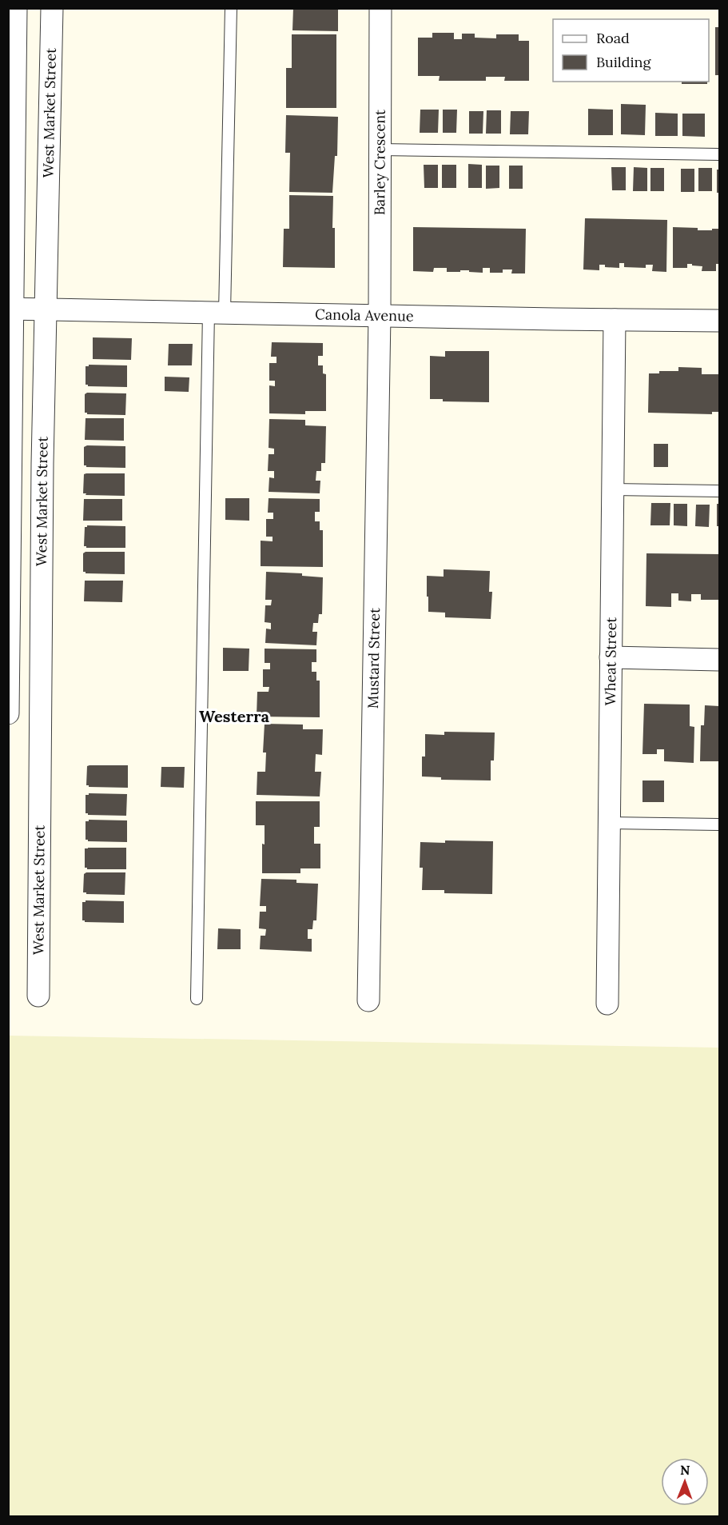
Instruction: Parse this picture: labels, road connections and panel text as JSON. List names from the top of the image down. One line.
{"streets":{"street":["West Market Street","Barley Crescent","Canola Avenue","Mustard Street","Wheat Street"]},"crossings":[["West Market Street","Canola Avenue"],["Barley Crescent","Canola Avenue"],["Barley Crescent","Mustard Street"],["Canola Avenue","Mustard Street"],["Canola Avenue","Wheat Street"]],"districts":["Westerra"],"legend":["Road","Building"],"north":"top"}
